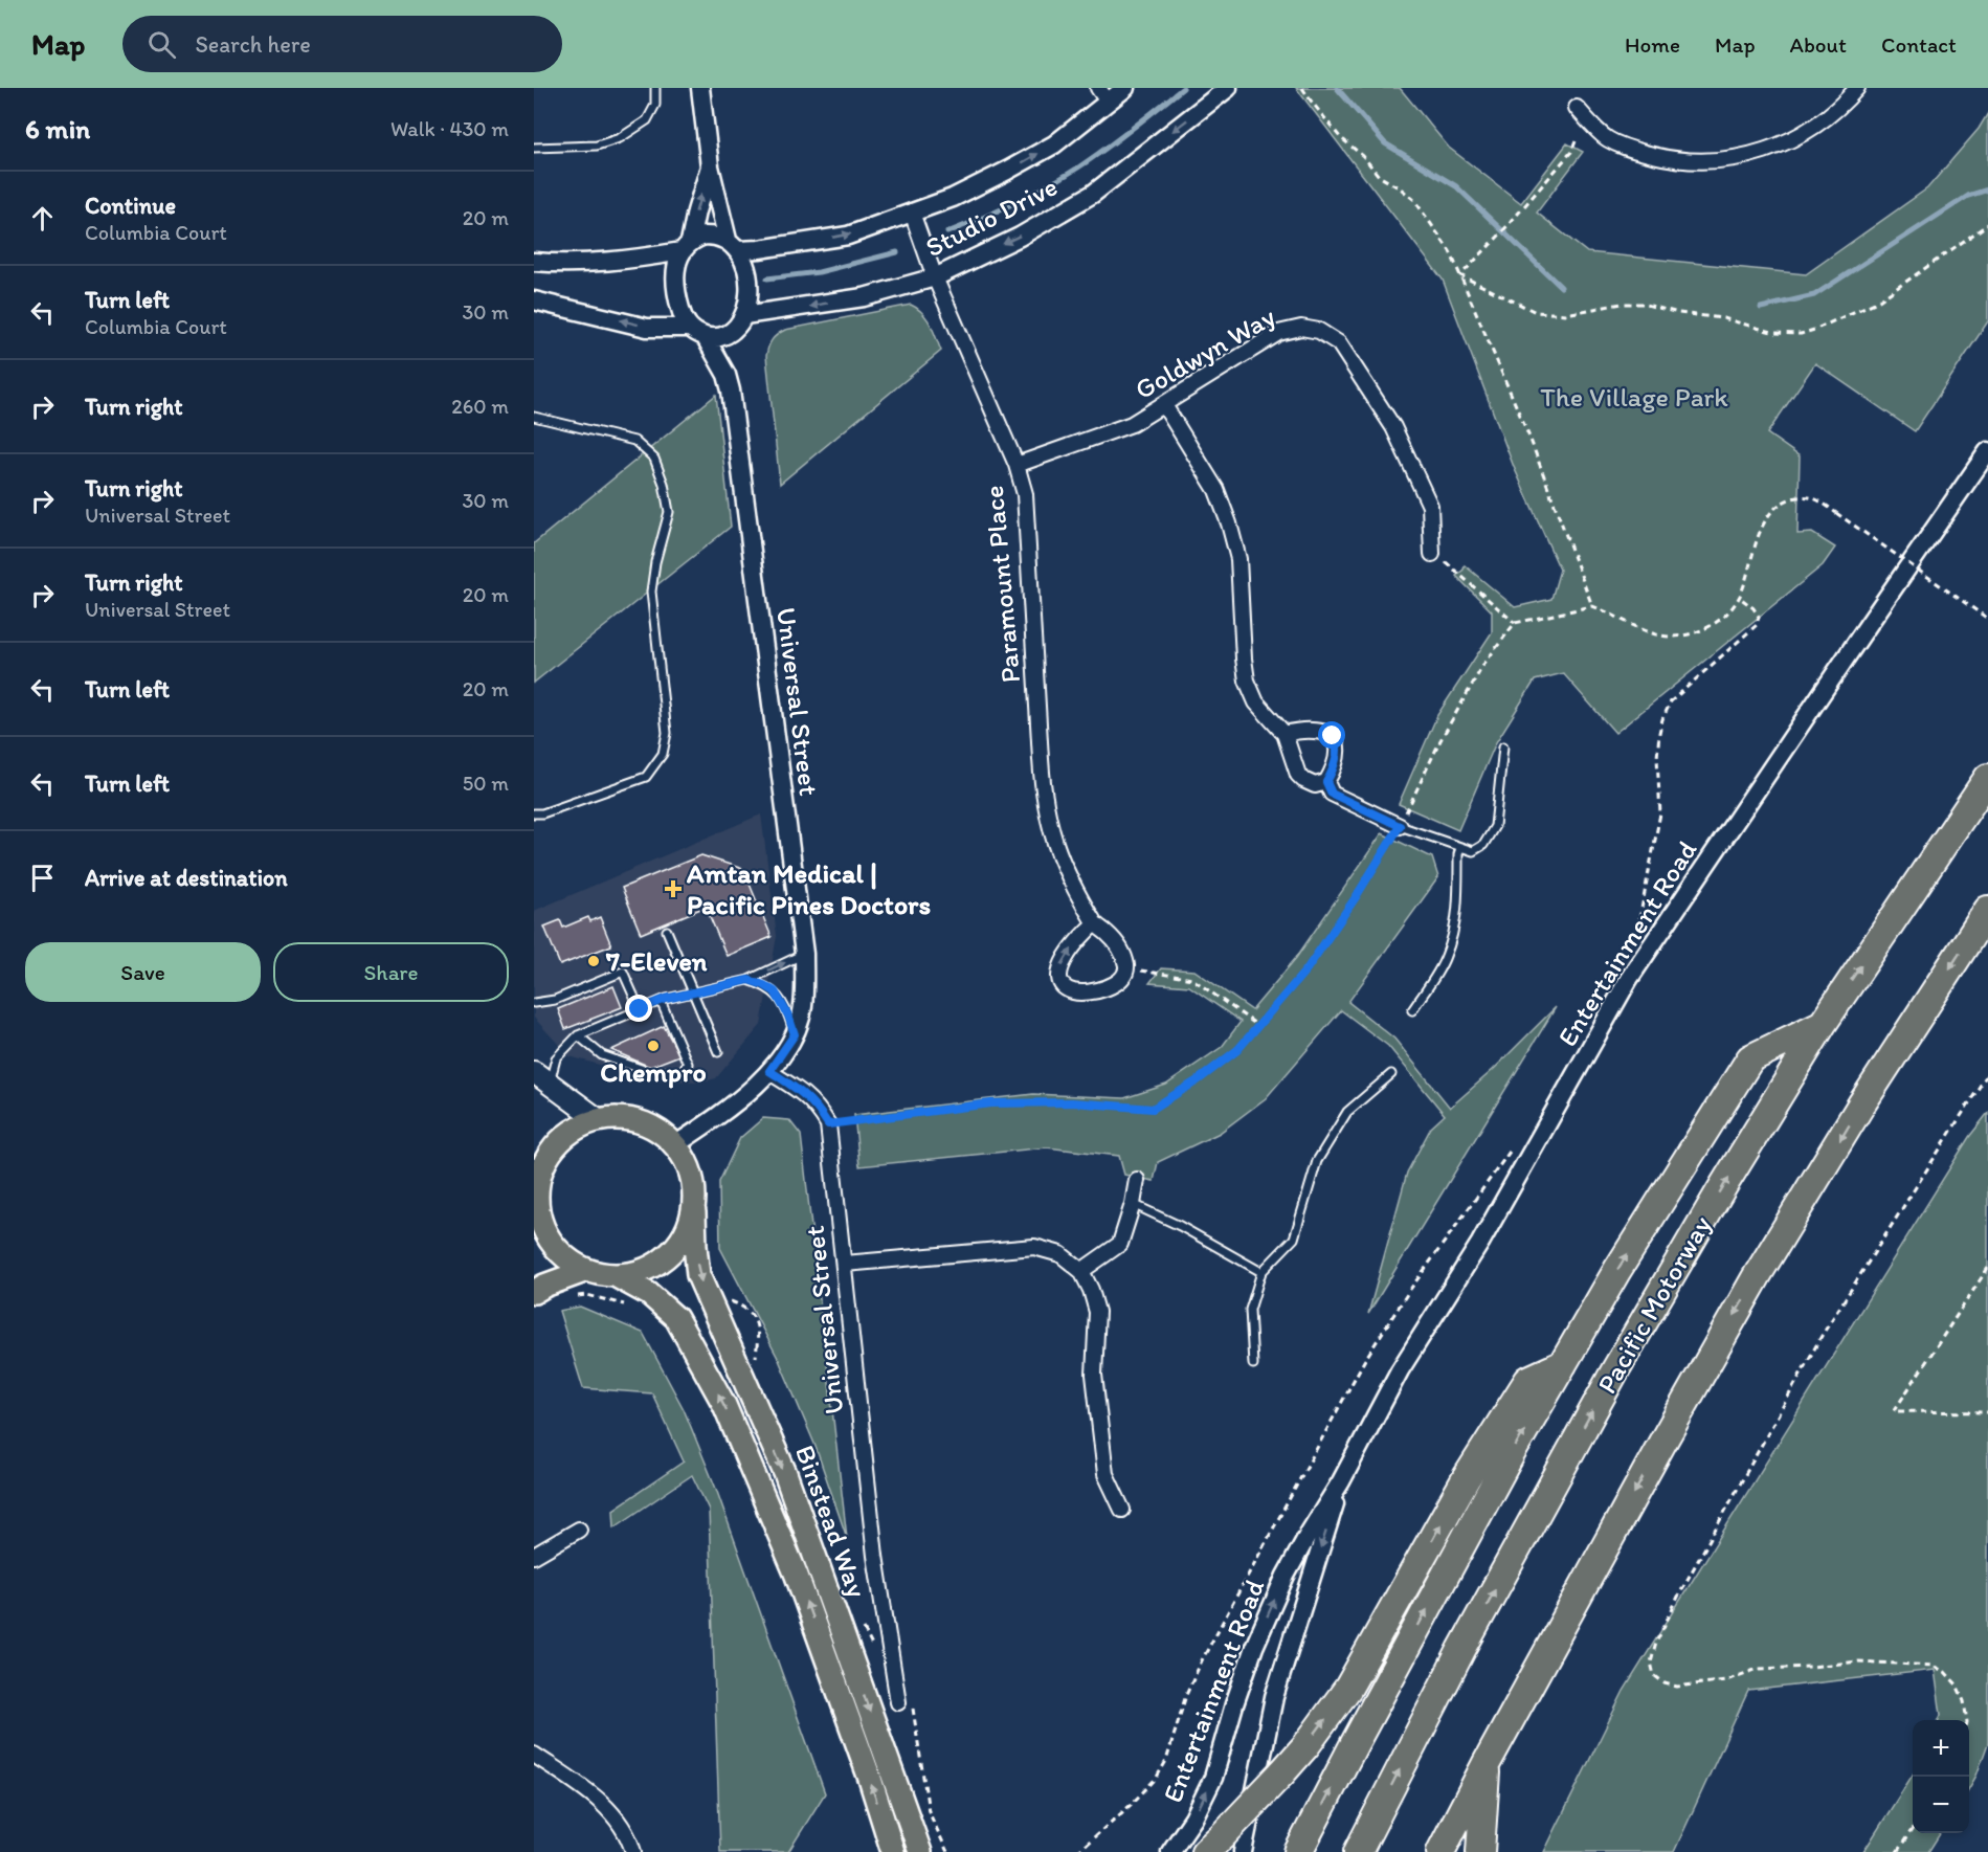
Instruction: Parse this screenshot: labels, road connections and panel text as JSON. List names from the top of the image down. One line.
{"streets":{"highway":["Pacific Motorway"],"main road":["Binstead Way"],"street":["Studio Drive","Goldwyn Way","Paramount Place","Universal Street","Entertainment Road"]},"crossings":[["Studio Drive","Paramount Place"],["Studio Drive","Universal Street"],["Goldwyn Way","Paramount Place"],["Universal Street","Binstead Way"]],"parks":["The Village Park"],"places":{"health":["Amtan Medical | Pacific Pines Doctors"],"other":["7-Eleven","Chempro"]},"page":{"header":"Map","search":"Search here","nav":["Home","Map","About","Contact"],"heading":["6 min","Walk · 430 m"],"list":[["Continue","Columbia Court","20 m"],["Turn left","Columbia Court","30 m"],["Turn right","260 m"],["Turn right","Universal Street","30 m"],["Turn right","Universal Street","20 m"],["Turn left","20 m"],["Turn left","50 m"],"Arrive at destination"],"buttons":["Save","Share"],"map_buttons":["+","−"]}}
